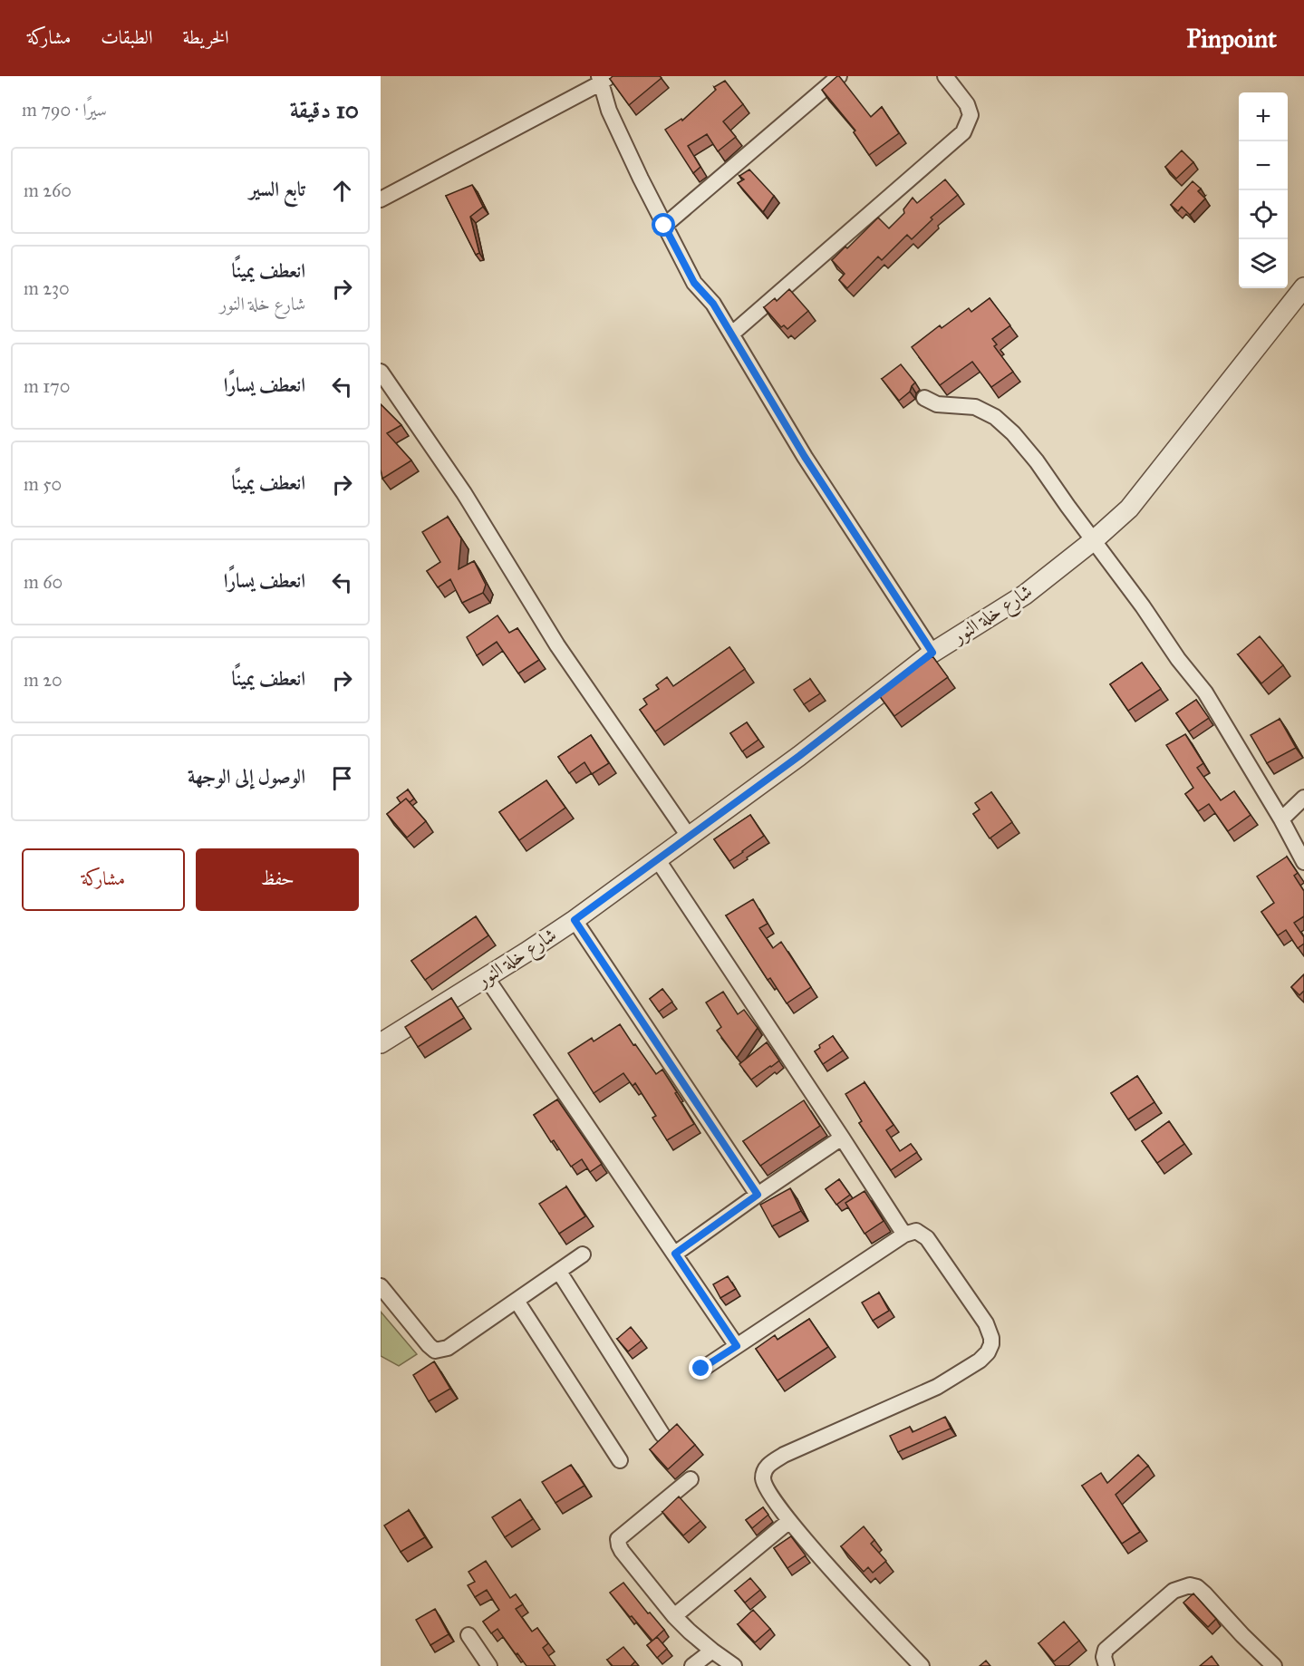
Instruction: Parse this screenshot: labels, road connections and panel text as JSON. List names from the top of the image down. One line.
{"streets":{"street":["شارع خلة النور"]},"page":{"header":"Pinpoint","nav":["الخريطة","الطبقات","مشاركة"],"heading":["10 دقيقة","سيرًا · 790 m"],"map_buttons":["+","−"],"list":[["تابع السير","260 m"],["انعطف يمينًا","شارع خلة النور","230 m"],["انعطف يسارًا","170 m"],["انعطف يمينًا","50 m"],["انعطف يسارًا","60 m"],["انعطف يمينًا","20 m"],"الوصول إلى الوجهة"],"buttons":["حفظ","مشاركة"]}}
